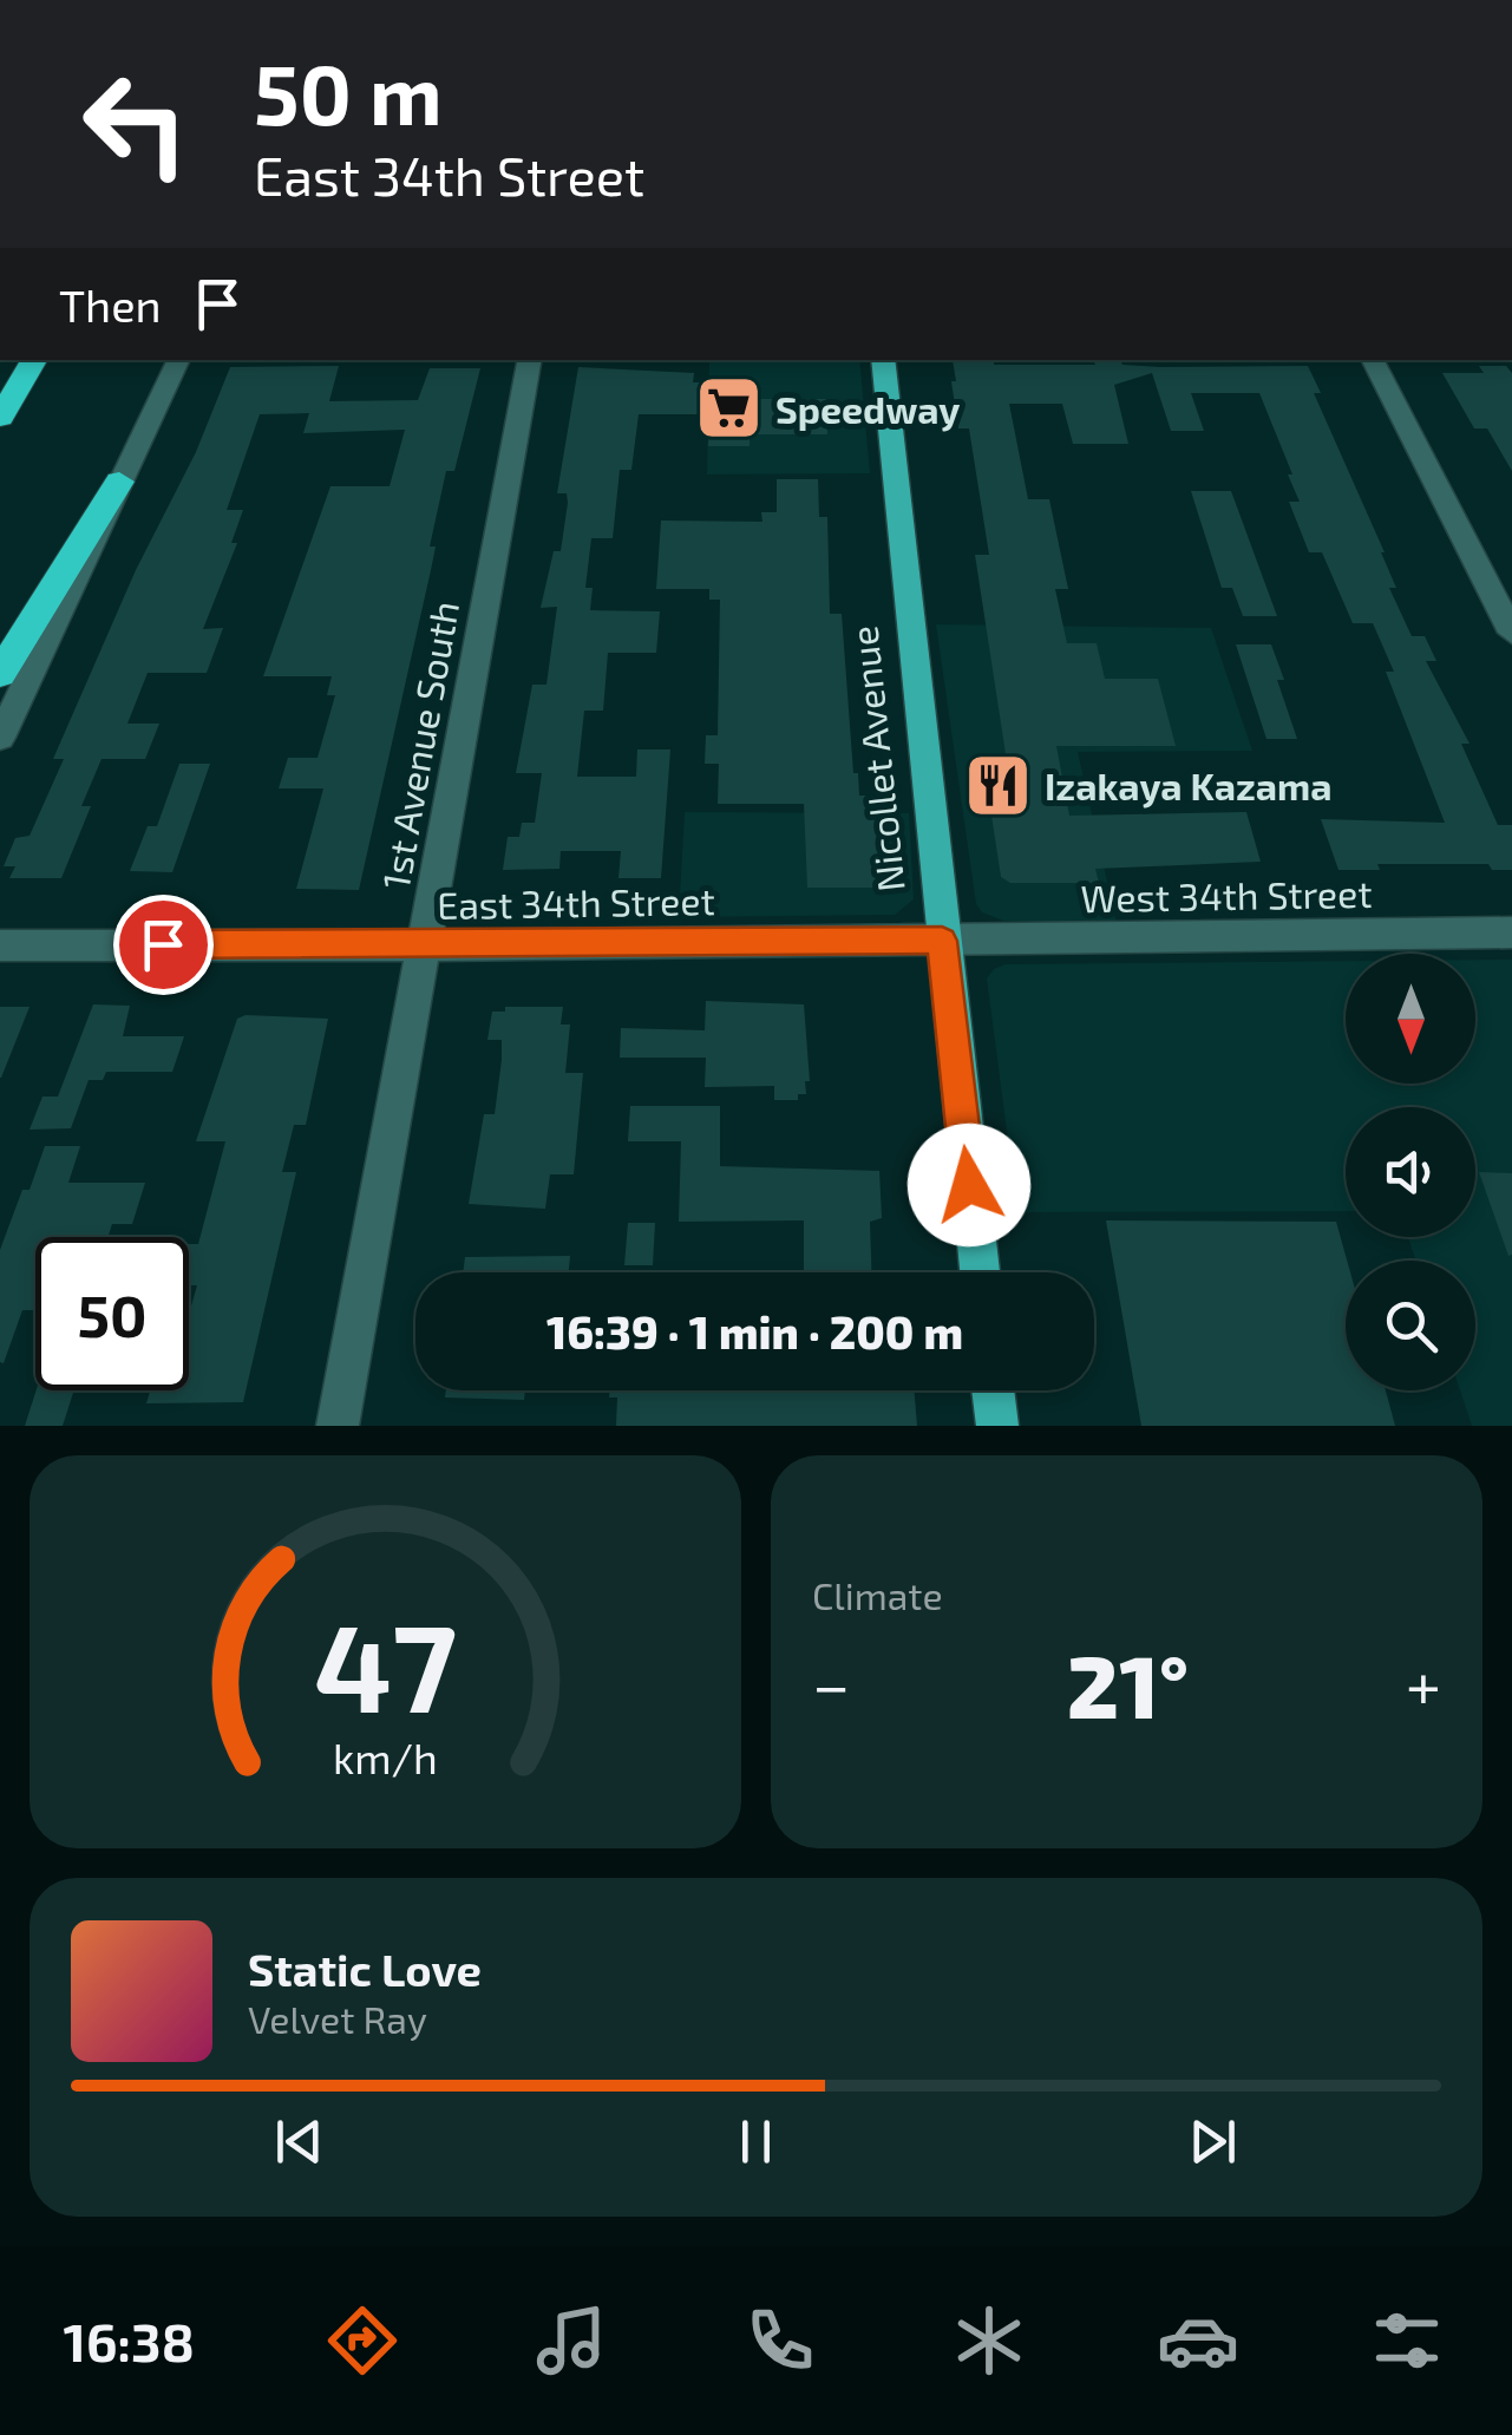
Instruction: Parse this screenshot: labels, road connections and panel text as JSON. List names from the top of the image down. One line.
{"streets":{"main road":["Nicollet Avenue"],"street":["1st Avenue South","West 34th Street","East 34th Street"]},"crossings":[["1st Avenue South","East 34th Street"],["Nicollet Avenue","West 34th Street"],["Nicollet Avenue","East 34th Street"],["West 34th Street","East 34th Street"]],"places":{"supermarket":["Speedway"],"restaurant":["Izakaya Kazama"]},"north":"bottom","page":{"turn":["50 m","East 34th Street"],"then":"Then","limit":"50","trip":"16:39 · 1 min · 200 m","tile":"Climate","heat":["−","21°","+"],"song":["Static Love","Velvet Ray"],"tabs":"16:38","gauge":["47","km/h"]}}
